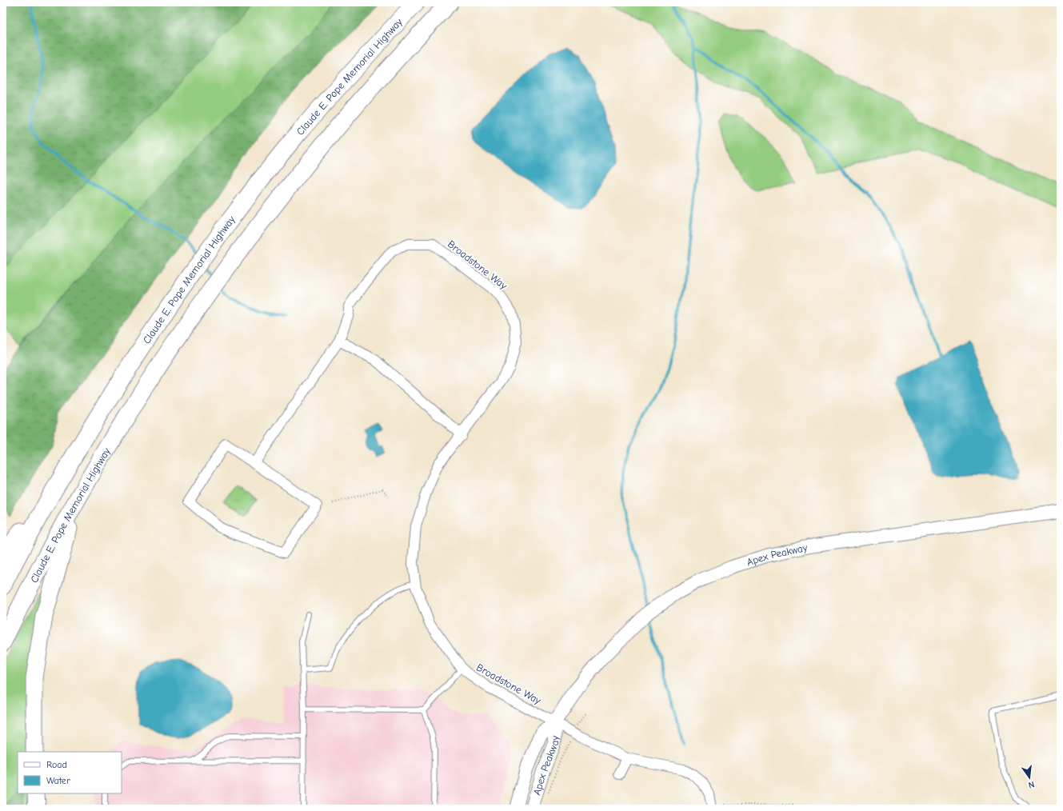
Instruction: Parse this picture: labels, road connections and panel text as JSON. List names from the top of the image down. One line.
{"streets":{"highway":["Claude E. Pope Memorial Highway"],"main road":["Apex Peakway"],"street":["Broadstone Way"]},"crossings":[["Broadstone Way","Apex Peakway"]],"legend":["Road","Water"],"north":"bottom"}
